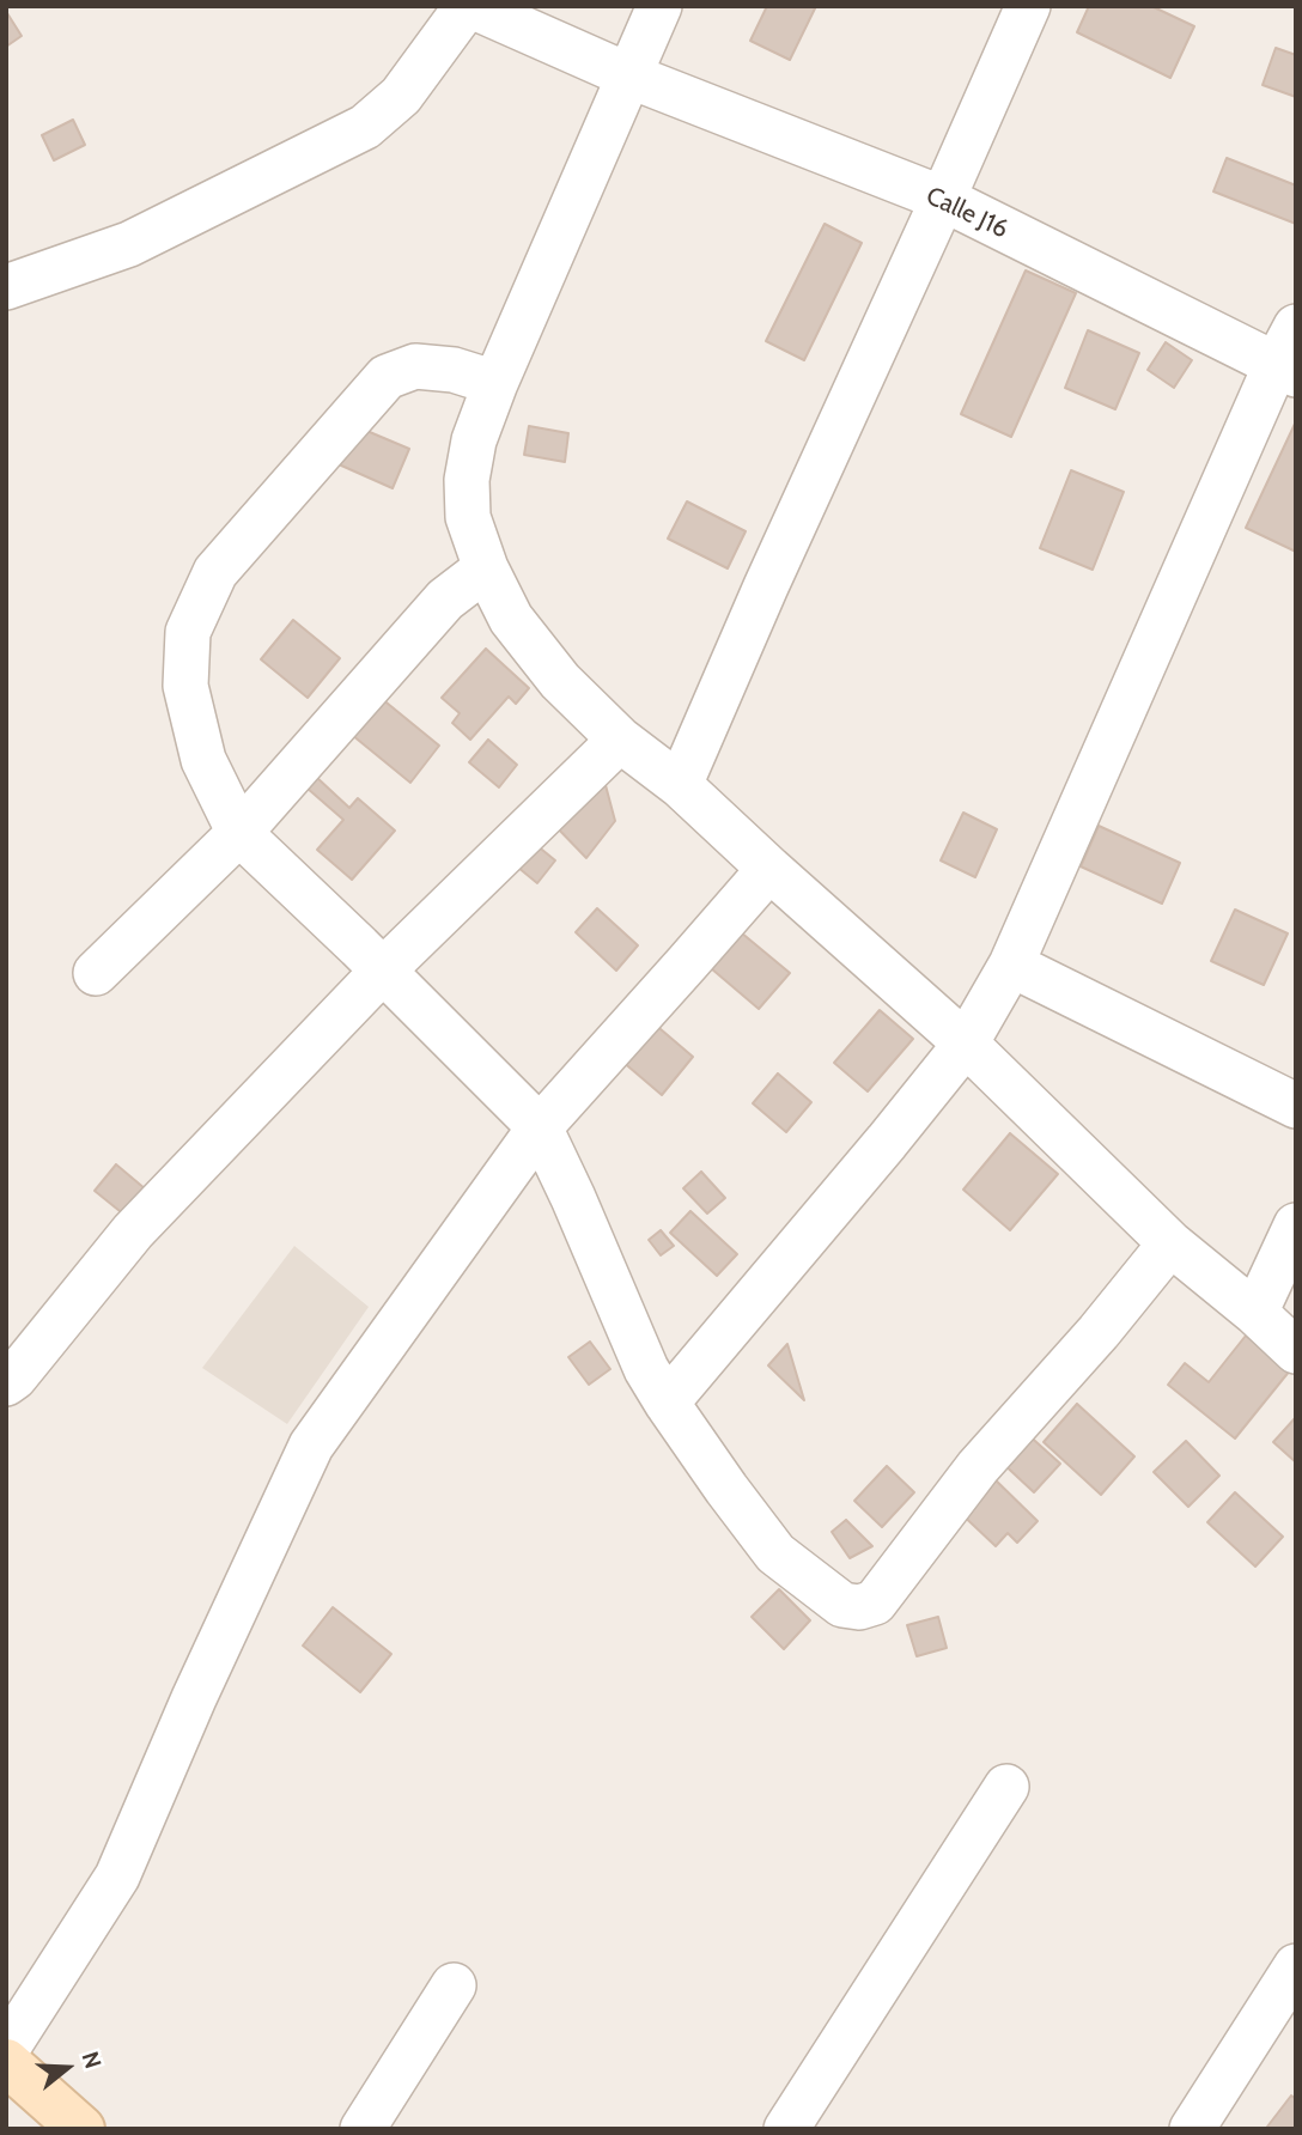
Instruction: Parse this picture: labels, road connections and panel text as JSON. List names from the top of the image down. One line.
{"streets":{"street":["Calle J16"]},"north":"right"}
